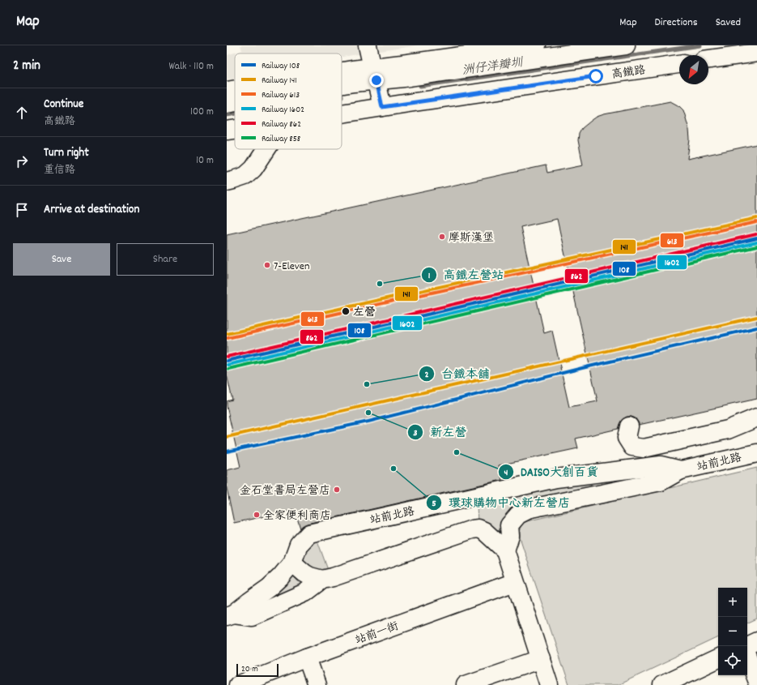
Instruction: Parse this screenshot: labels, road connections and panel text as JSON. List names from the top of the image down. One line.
{"streets":{"street":["高鐵路","站前北路","站前一街"]},"water":["洲仔洋瓣圳"],"places":["摩斯漢堡","7-Eleven","高鐵左營站","左營","台鐵本舖","新左營","DAISO大創百貨","環球購物中心新左營店","金石堂書局左營店","全家便利商店"],"lines":["rail line 141","rail line 613","rail line 862","rail line 108","rail line 1602","rail line 858"],"legend":["Railway 108","Railway 141","Railway 613","Railway 1602","Railway 862","Railway 858"],"scale_bar":"20 m","north":"bottom left","page":{"header":"Map","nav":["Map","Directions","Saved"],"heading":["2 min","Walk · 110 m"],"list":[["Continue","高鐵路","100 m"],["Turn right","重信路","10 m"],"Arrive at destination"],"buttons":["Save","Share"],"map_buttons":["+","−"],"scale":"20 m"}}
